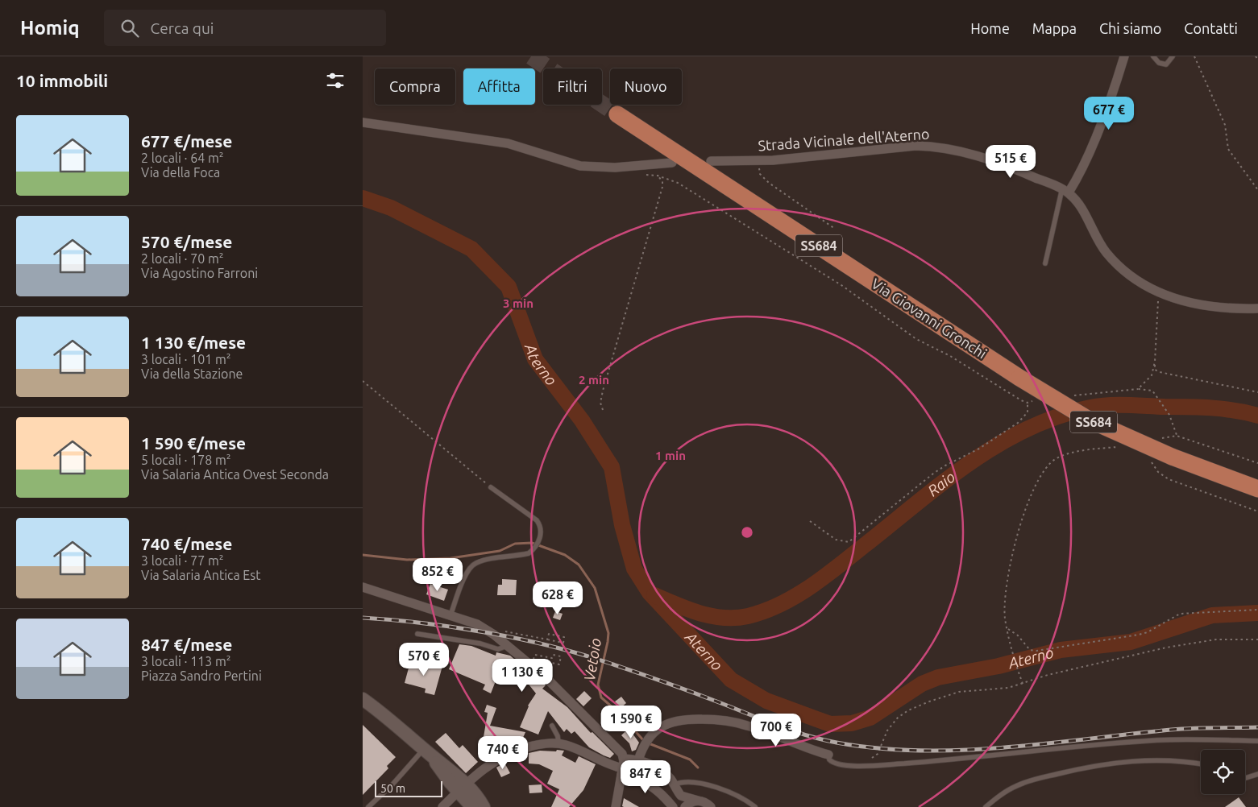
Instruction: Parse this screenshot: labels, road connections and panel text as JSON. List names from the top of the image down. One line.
{"streets":{"highway":["SS684","Via Giovanni Gronchi"],"street":["Strada Vicinale dell'Aterno"]},"water":["Aterno","Raio","Vetoio"],"scale_bar":"50 m","page":{"header":"Homiq","search":"Cerca qui","nav":["Home","Mappa","Chi siamo","Contatti"],"heading":"10 immobili","chip":["Compra","Affitta","Filtri","Nuovo"],"price":["677 €","515 €","852 €","628 €","570 €","1 130 €","1 590 €","700 €","740 €","847 €"],"list":[{"name":"677 €/mese","note":"2 locali · 64 m² · Via della Foca"},{"name":"570 €/mese","note":"2 locali · 70 m² · Via Agostino Farroni"},{"name":"1 130 €/mese","note":"3 locali · 101 m² · Via della Stazione"},{"name":"1 590 €/mese","note":"5 locali · 178 m² · Via Salaria Antica Ovest Seconda"},{"name":"740 €/mese","note":"3 locali · 77 m² · Via Salaria Antica Est"},{"name":"847 €/mese","note":"3 locali · 113 m² · Piazza Sandro Pertini"}],"scale":"50 m"},"rings":["3 min","2 min","1 min"]}
